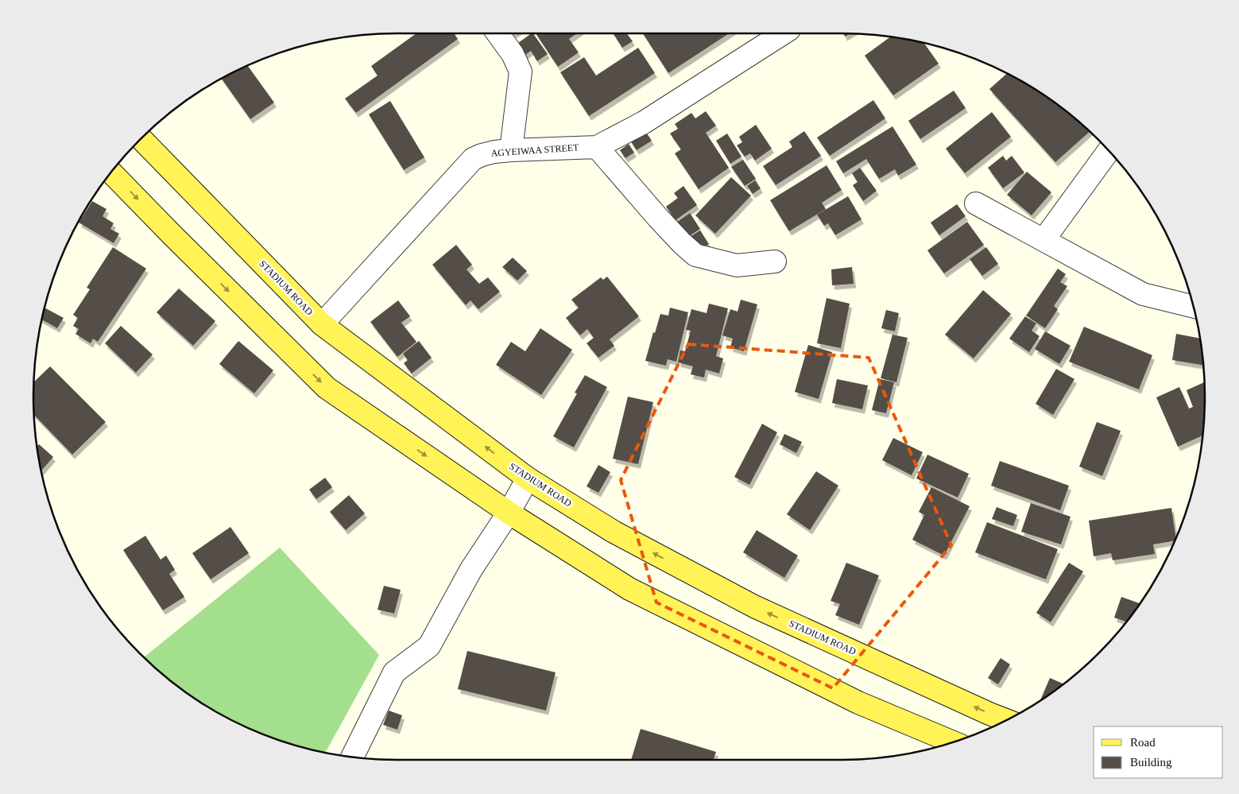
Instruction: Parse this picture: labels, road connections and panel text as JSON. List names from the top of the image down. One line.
{"streets":{"main road":["STADIUM ROAD"],"street":["AGYEIWAA STREET"]},"crossings":[["AGYEIWAA STREET","STADIUM ROAD"]],"legend":["Road","Building"]}
